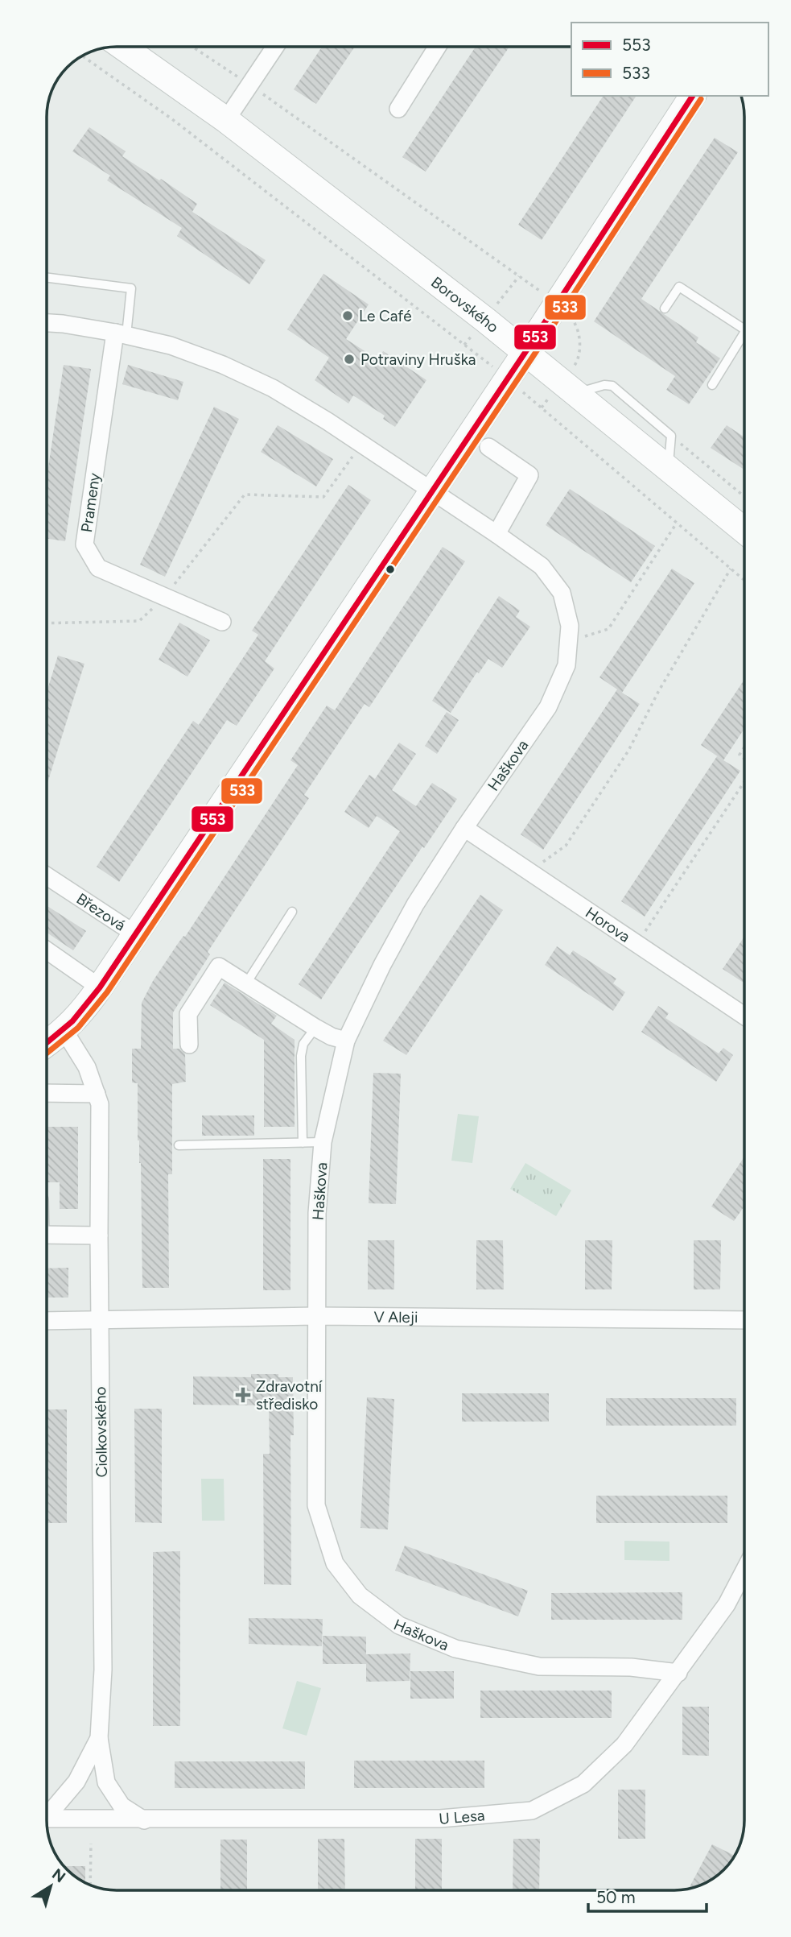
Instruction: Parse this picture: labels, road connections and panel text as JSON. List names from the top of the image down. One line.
{"streets":{"street":["Borovského","Prameny","Haškova","Březová","Horova","V Aleji","Ciolkovského","U Lesa"]},"crossings":[["Haškova","Horova"],["Haškova","V Aleji"],["Haškova","U Lesa"],["V Aleji","Ciolkovského"]],"places":{"other":["Le Café","Potraviny Hruška"],"health":["Zdravotní středisko"]},"lines":["transit line 553","transit line 533"],"legend":["553","533"],"scale_bar":"50 m","north":"top right"}
